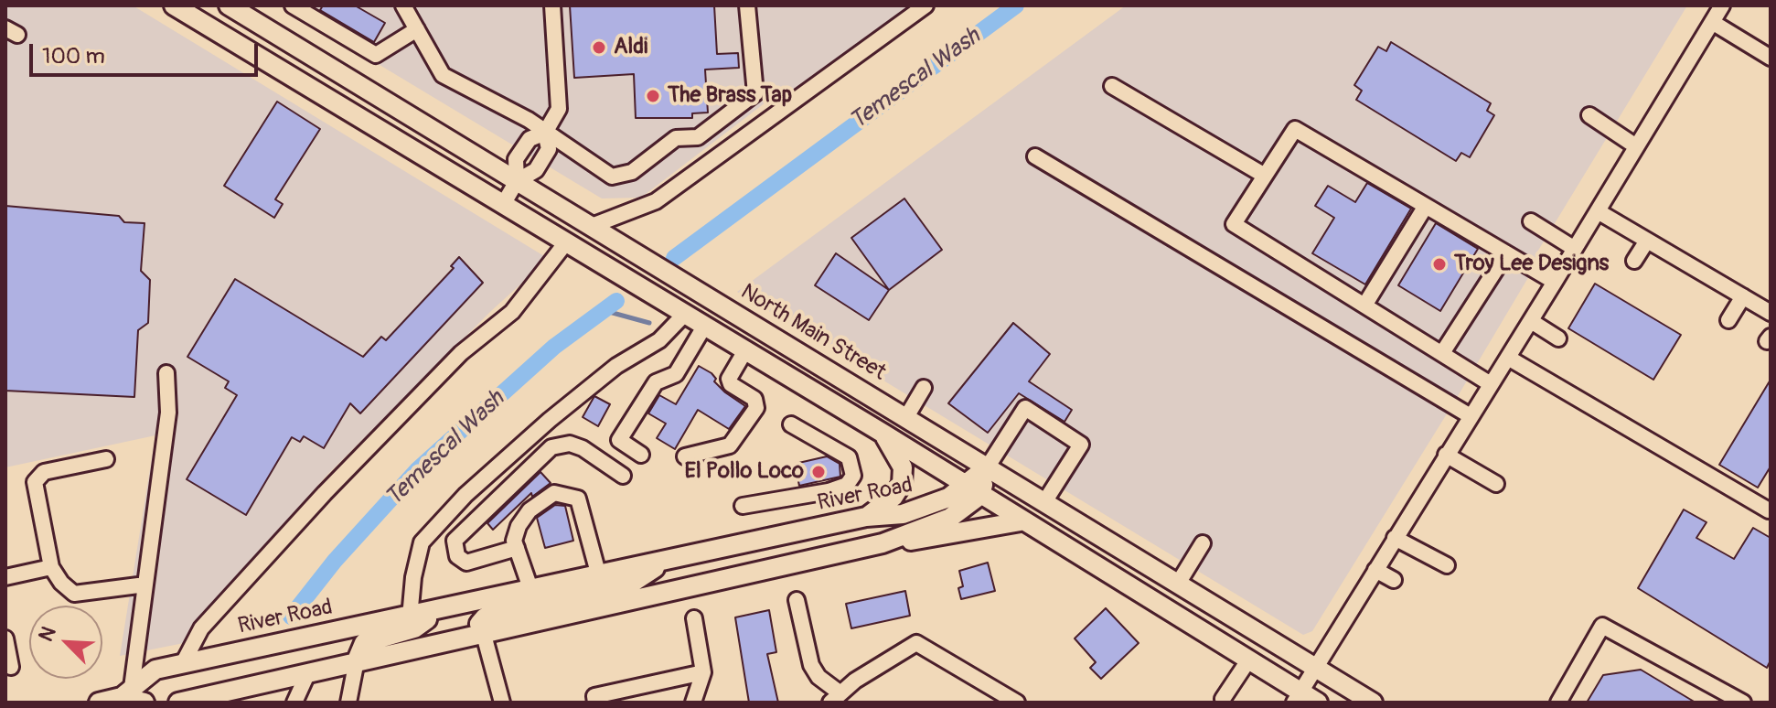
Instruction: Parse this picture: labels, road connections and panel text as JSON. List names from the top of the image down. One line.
{"streets":{"main road":["North Main Street","River Road"]},"crossings":[["North Main Street","River Road"]],"water":["Temescal Wash"],"places":["Aldi","The Brass Tap","Troy Lee Designs","El Pollo Loco"],"scale_bar":"100 m","north":"top left"}
